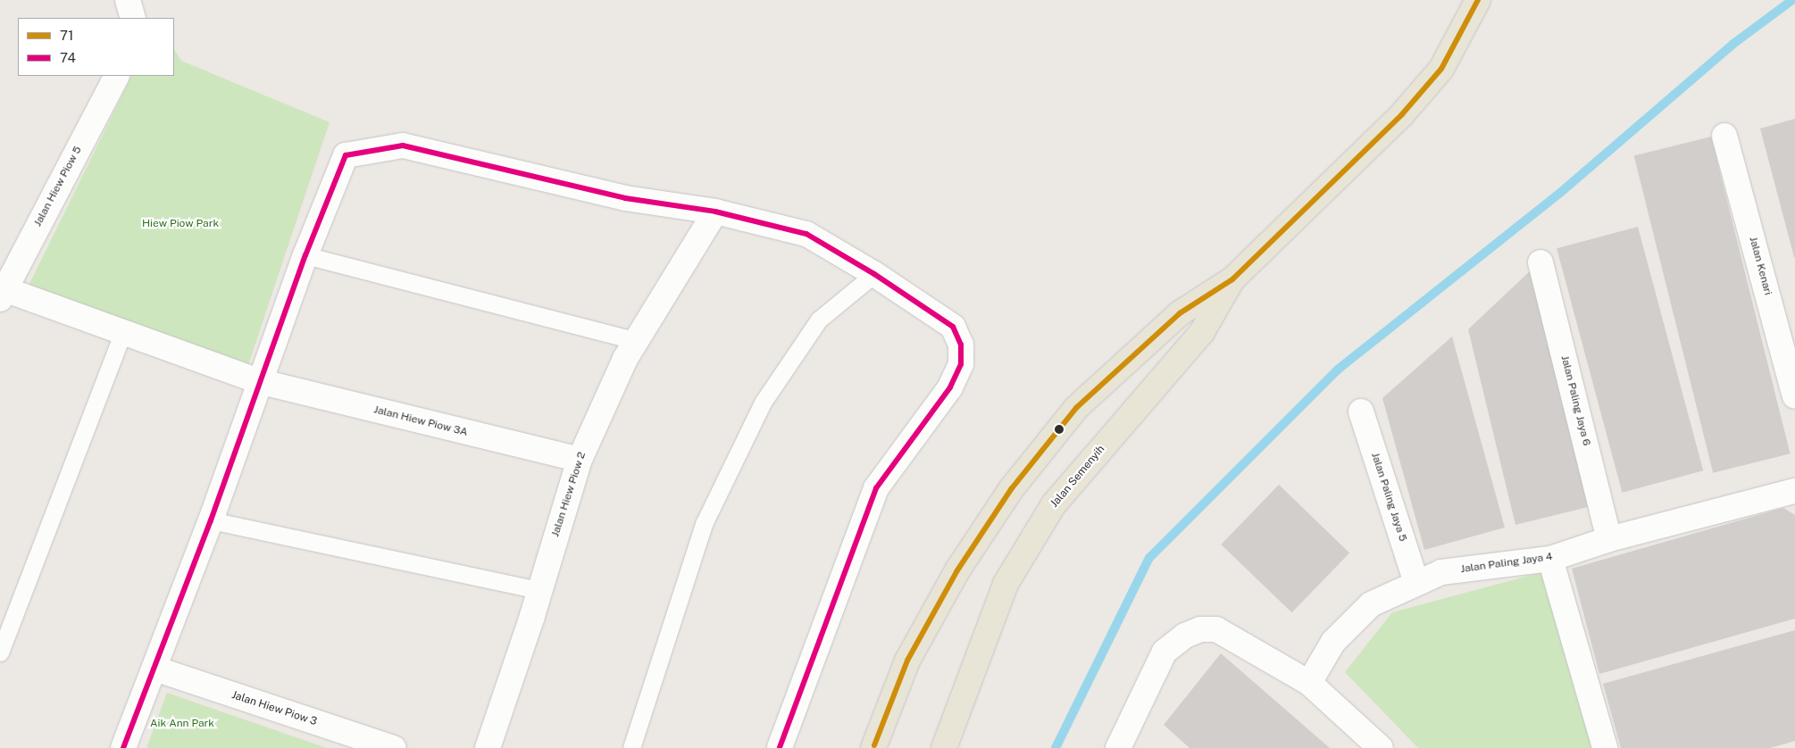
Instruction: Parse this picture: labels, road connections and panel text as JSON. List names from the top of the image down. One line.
{"streets":{"main road":["Jalan Semenyih"],"street":["Jalan Hiew Piow 5","Jalan Kenari","Jalan Paling Jaya 6","Jalan Hiew Piow 3A","Jalan Hiew Piow 2","Jalan Paling Jaya 5","Jalan Paling Jaya 4","Jalan Hiew Piow 3"]},"crossings":[["Jalan Hiew Piow 5","Jalan Hiew Piow 3A"],["Jalan Paling Jaya 6","Jalan Paling Jaya 4"],["Jalan Hiew Piow 3A","Jalan Hiew Piow 2"],["Jalan Paling Jaya 5","Jalan Paling Jaya 4"]],"parks":["Hiew Piow Park","Aik Ann Park"],"lines":["transit line 71","transit line 74"],"legend":["71","74"]}
